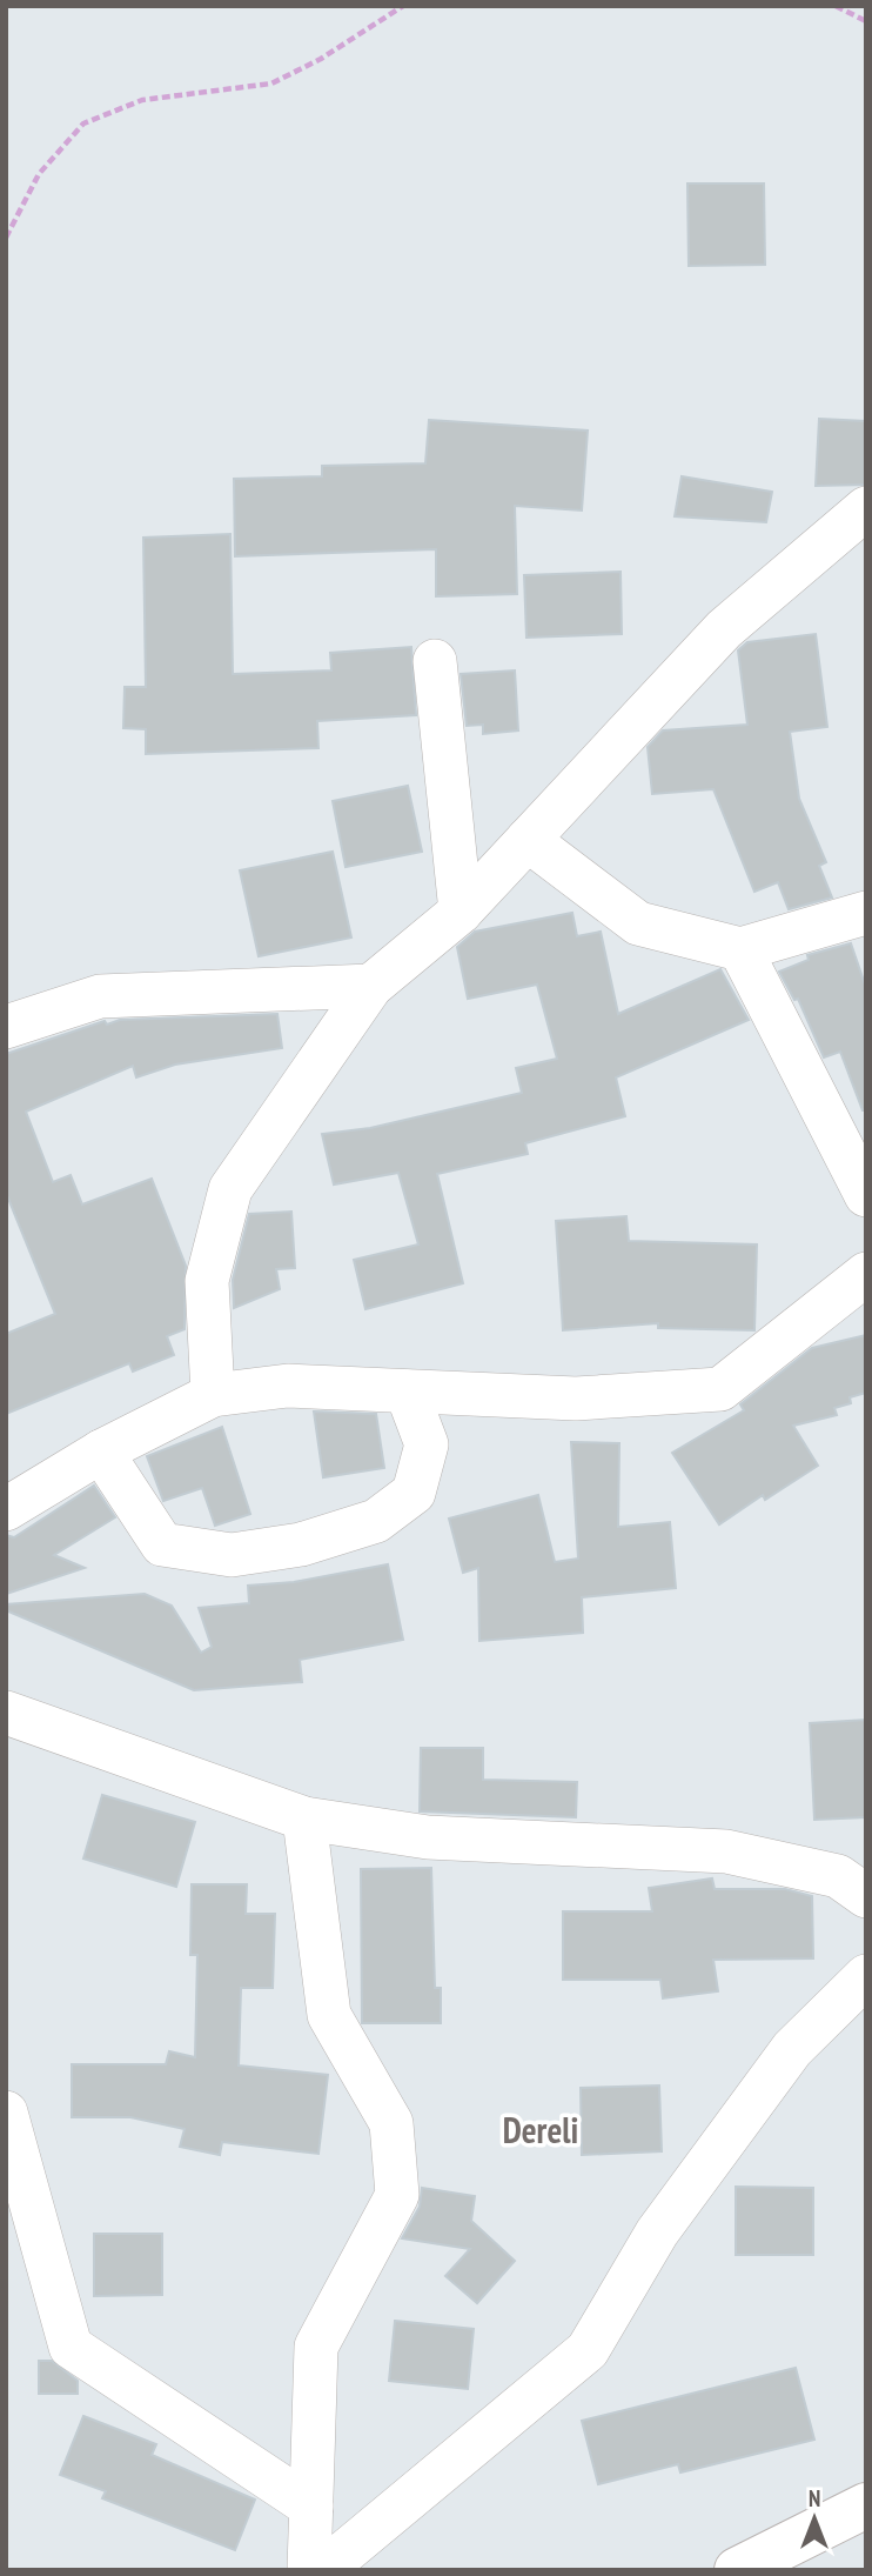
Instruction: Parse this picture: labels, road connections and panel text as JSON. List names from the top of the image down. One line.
{"districts":["Dereli"],"north":"top"}
